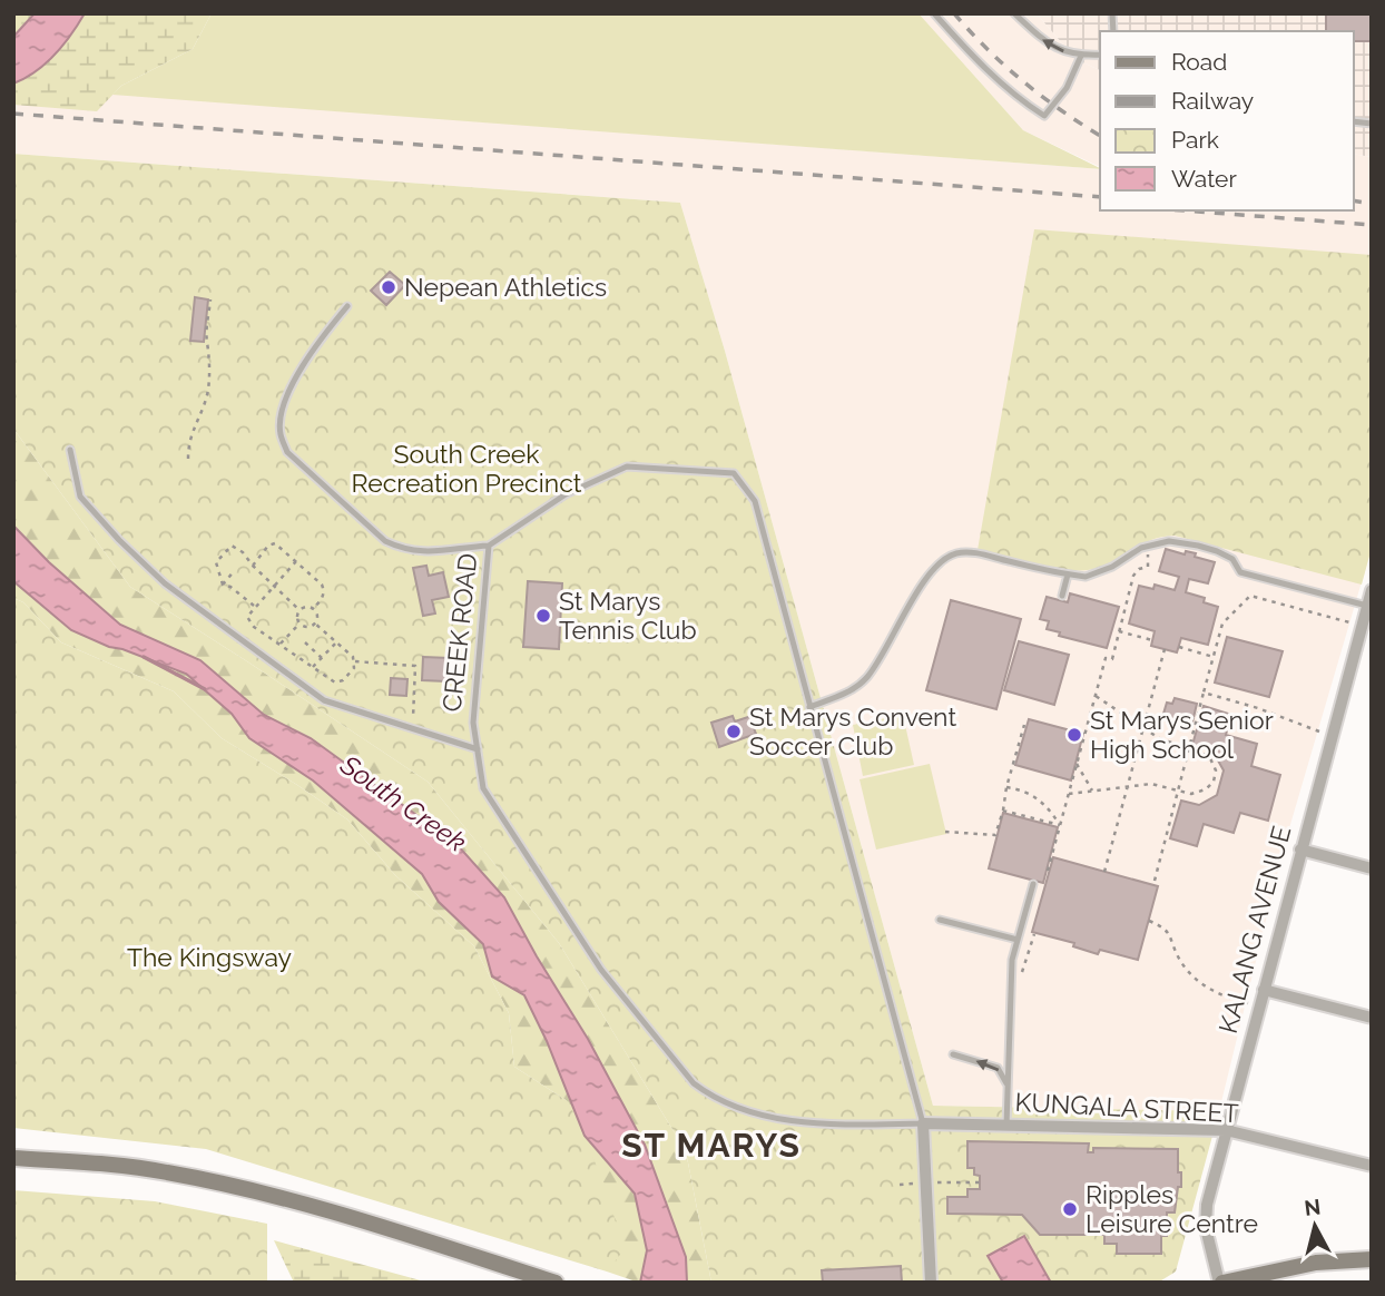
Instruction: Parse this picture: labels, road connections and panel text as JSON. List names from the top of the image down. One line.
{"streets":{"street":["CREEK ROAD","KALANG AVENUE","KUNGALA STREET"]},"crossings":[["CREEK ROAD","KUNGALA STREET"],["KALANG AVENUE","KUNGALA STREET"]],"districts":["ST MARYS"],"water":["South Creek"],"parks":["South Creek Recreation Precinct","The Kingsway"],"places":["Nepean Athletics","St Marys Tennis Club","St Marys Convent Soccer Club","St Marys Senior High School","Ripples Leisure Centre"],"legend":["Road","Railway","Park","Water"],"north":"top"}
